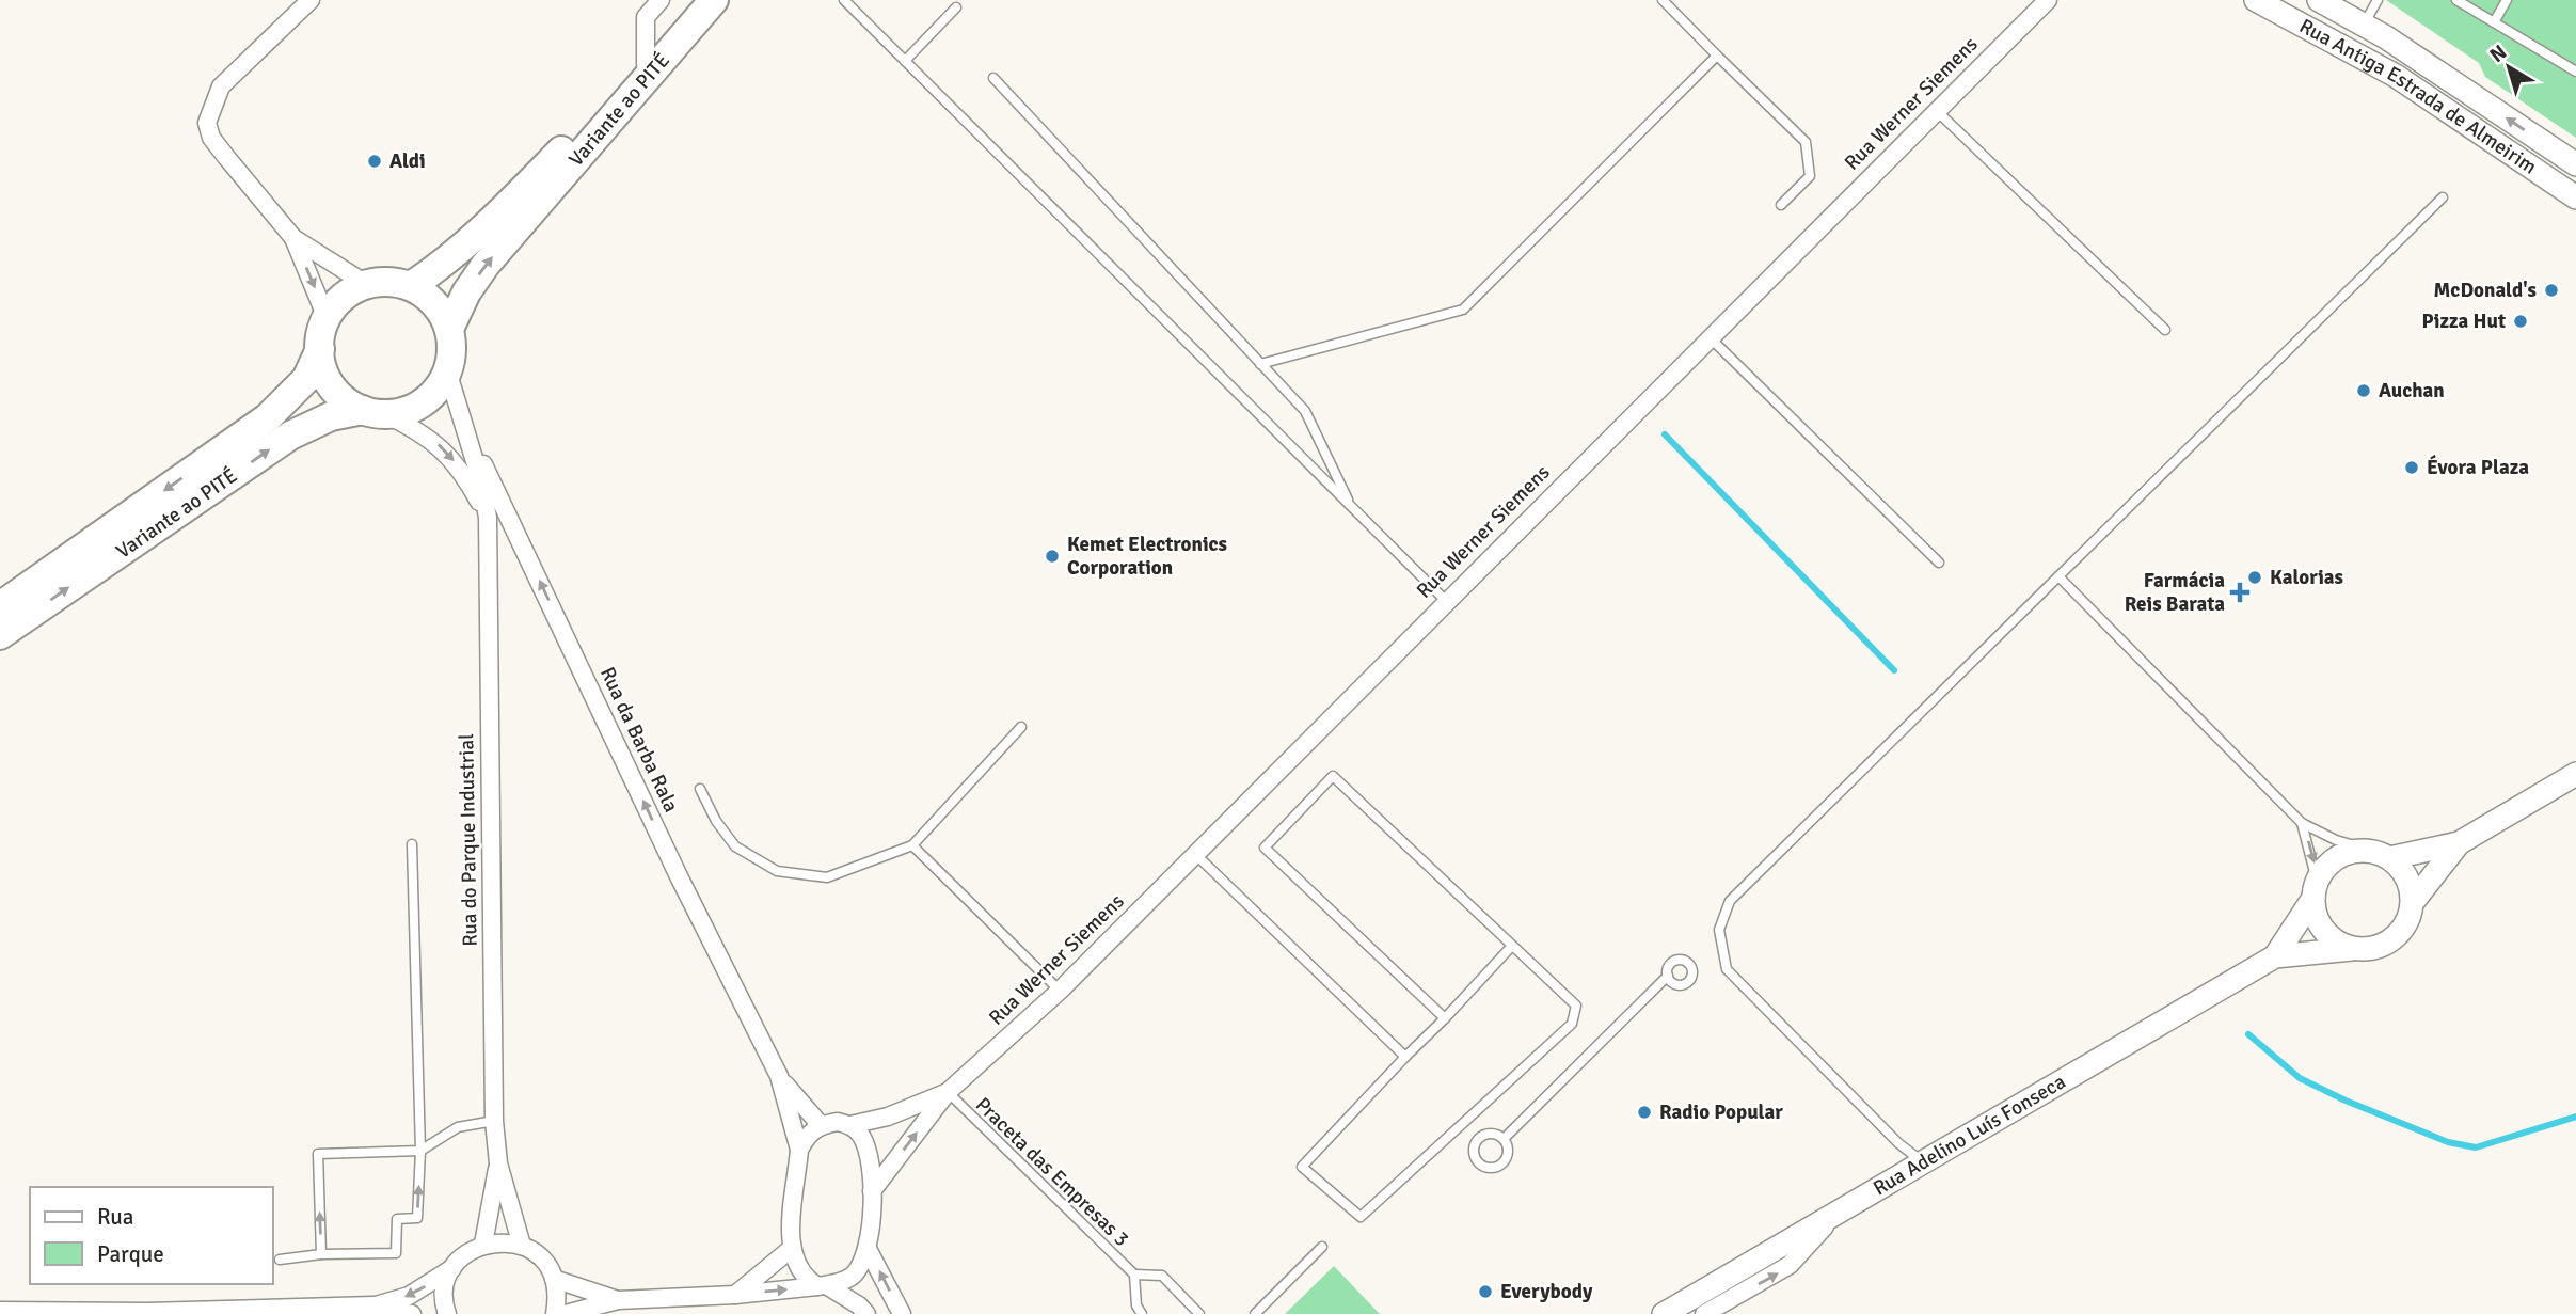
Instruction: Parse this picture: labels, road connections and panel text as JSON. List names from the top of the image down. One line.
{"streets":{"main road":["Variante ao PITÉ"],"street":["Rua Antiga Estrada de Almeirim","Rua Werner Siemens","Rua da Barba Rala","Rua do Parque Industrial","Rua Adelino Luís Fonseca"],"lane":["Praceta das Empresas 3"]},"crossings":[["Rua Werner Siemens","Rua da Barba Rala"],["Rua Werner Siemens","Praceta das Empresas 3"],["Variante ao PITÉ","Rua da Barba Rala"],["Rua da Barba Rala","Rua do Parque Industrial"]],"one_way":["Rua da Barba Rala"],"places":{"other":["Aldi","McDonald's","Pizza Hut","Auchan","Évora Plaza","Kemet Electronics Corporation","Kalorias","Radio Popular","Everybody"],"health":["Farmácia Reis Barata"]},"legend":["Rua","Parque"],"north":"top left"}
